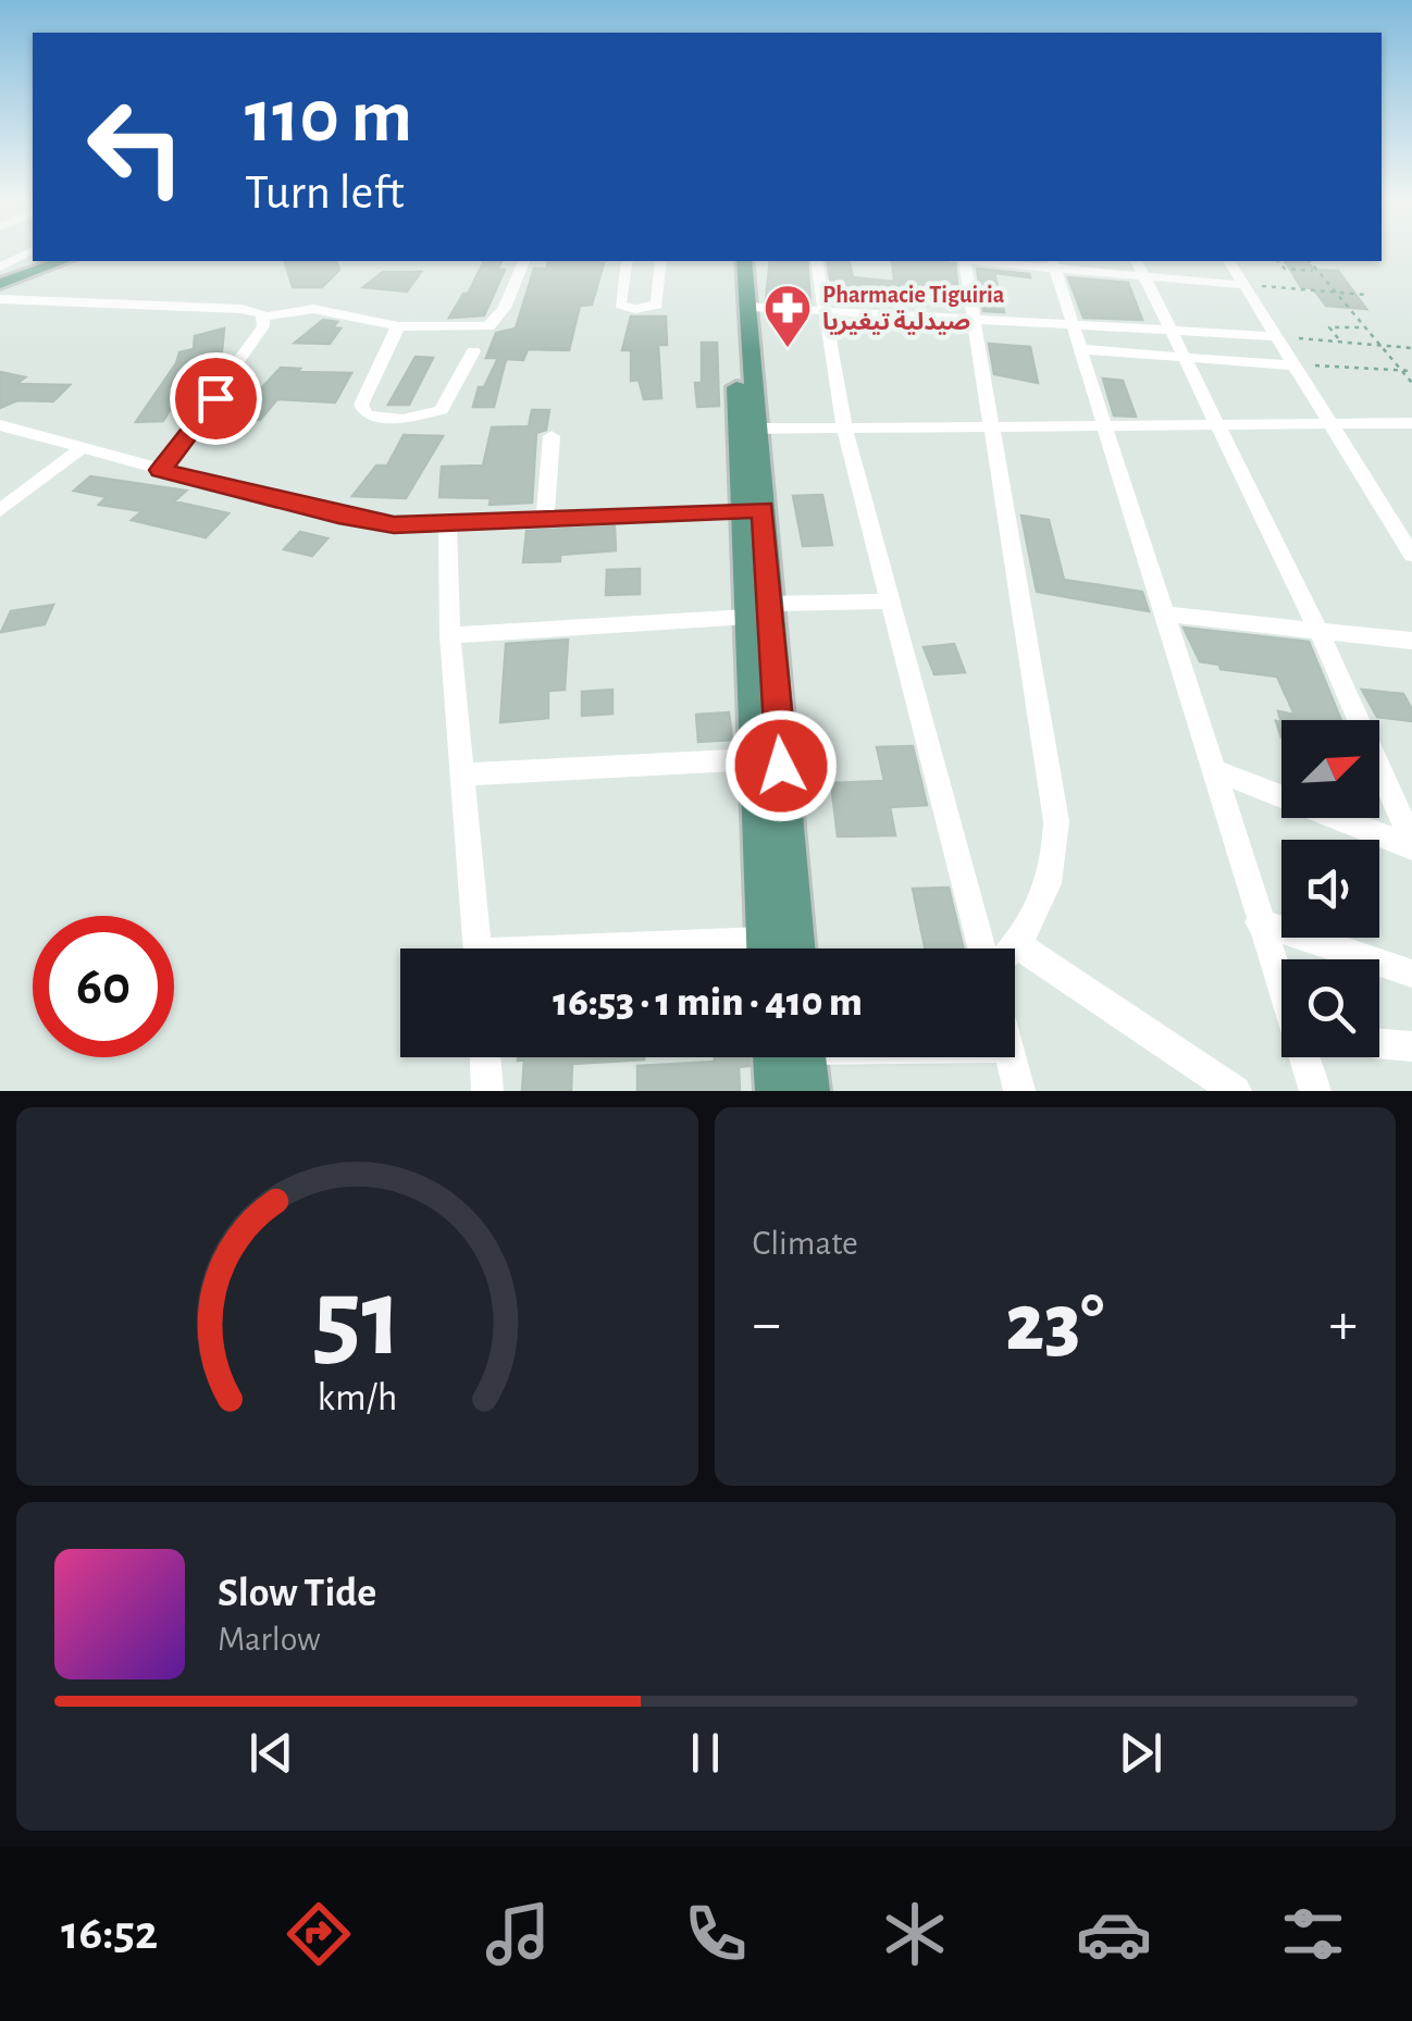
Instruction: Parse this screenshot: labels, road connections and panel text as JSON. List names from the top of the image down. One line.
{"places":{"pharmacy":["Pharmacie Tiguiria صيدلية تيغيريا"]},"north":"top right","page":{"turn":["110 m","Turn left"],"limit":"60","trip":"16:53 · 1 min · 410 m","tile":"Climate","heat":["−","23°","+"],"song":["Slow Tide","Marlow"],"tabs":"16:52","gauge":["51","km/h"]}}
